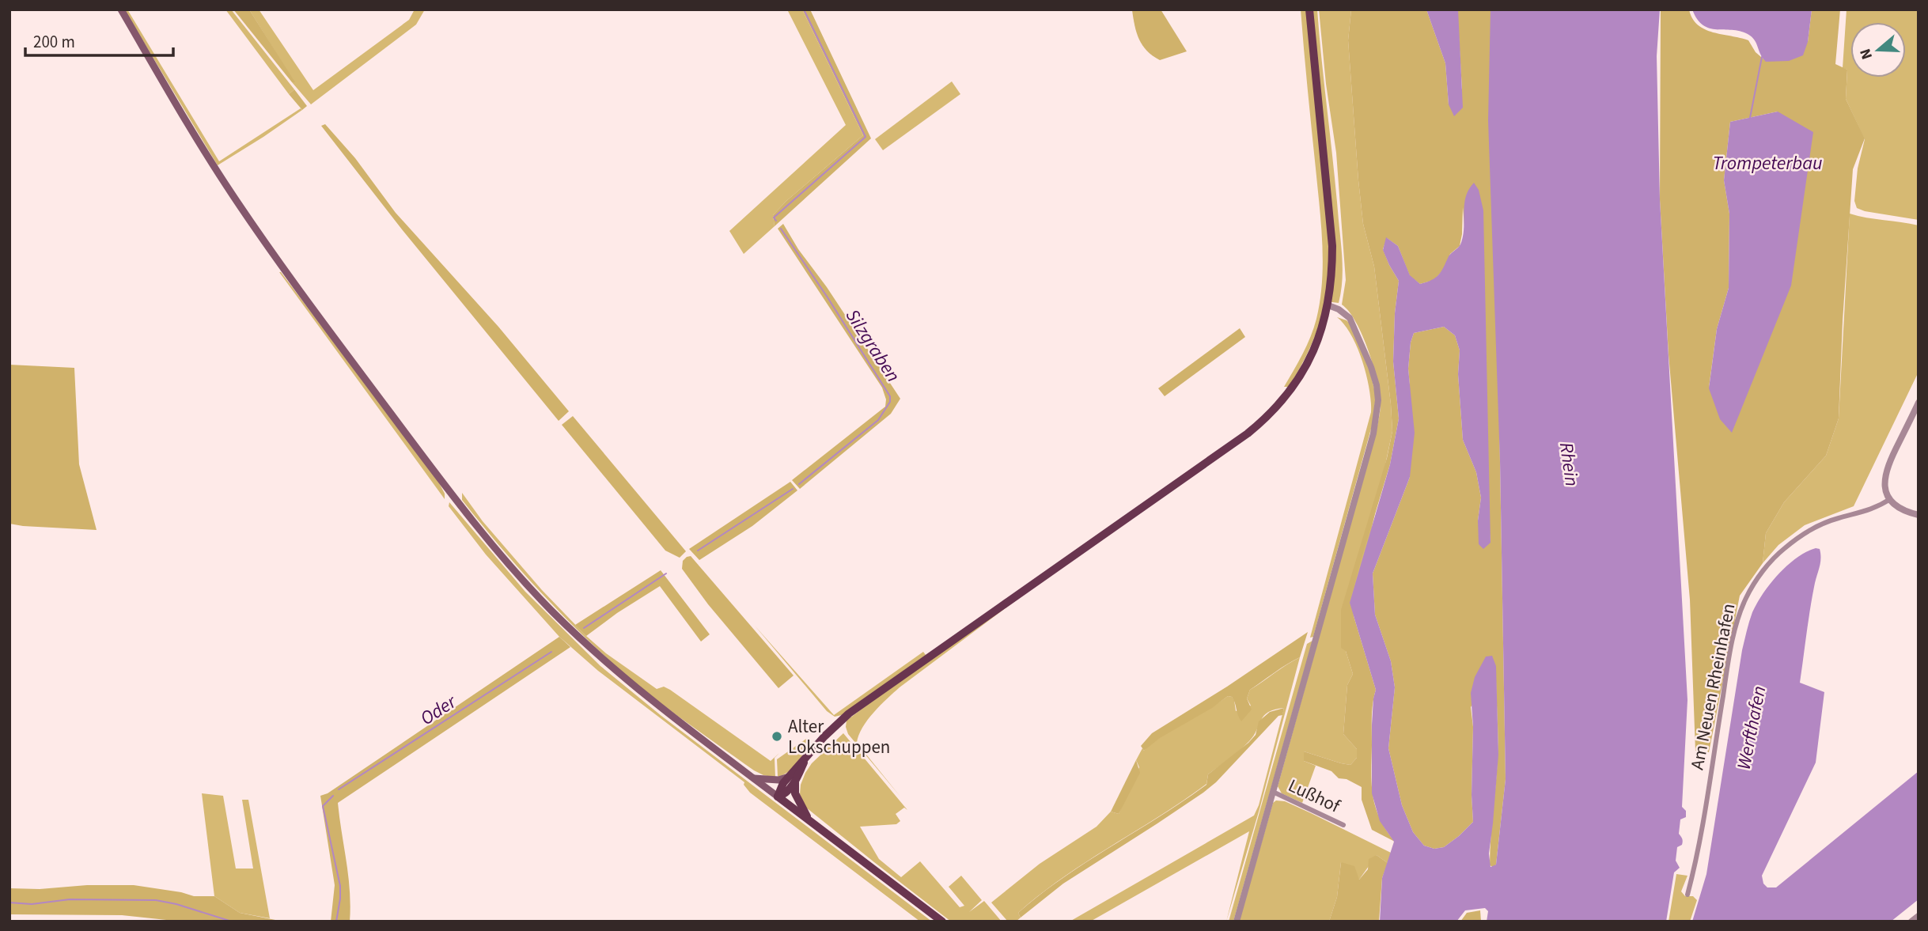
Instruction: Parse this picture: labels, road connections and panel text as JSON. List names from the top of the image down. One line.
{"streets":{"street":["Am Neuen Rheinhafen","Lußhof"]},"water":["Trompeterbau","Silzgraben","Rhein","Oder","Werfthafen"],"places":["Alter Lokschuppen"],"scale_bar":"200 m","north":"left"}
